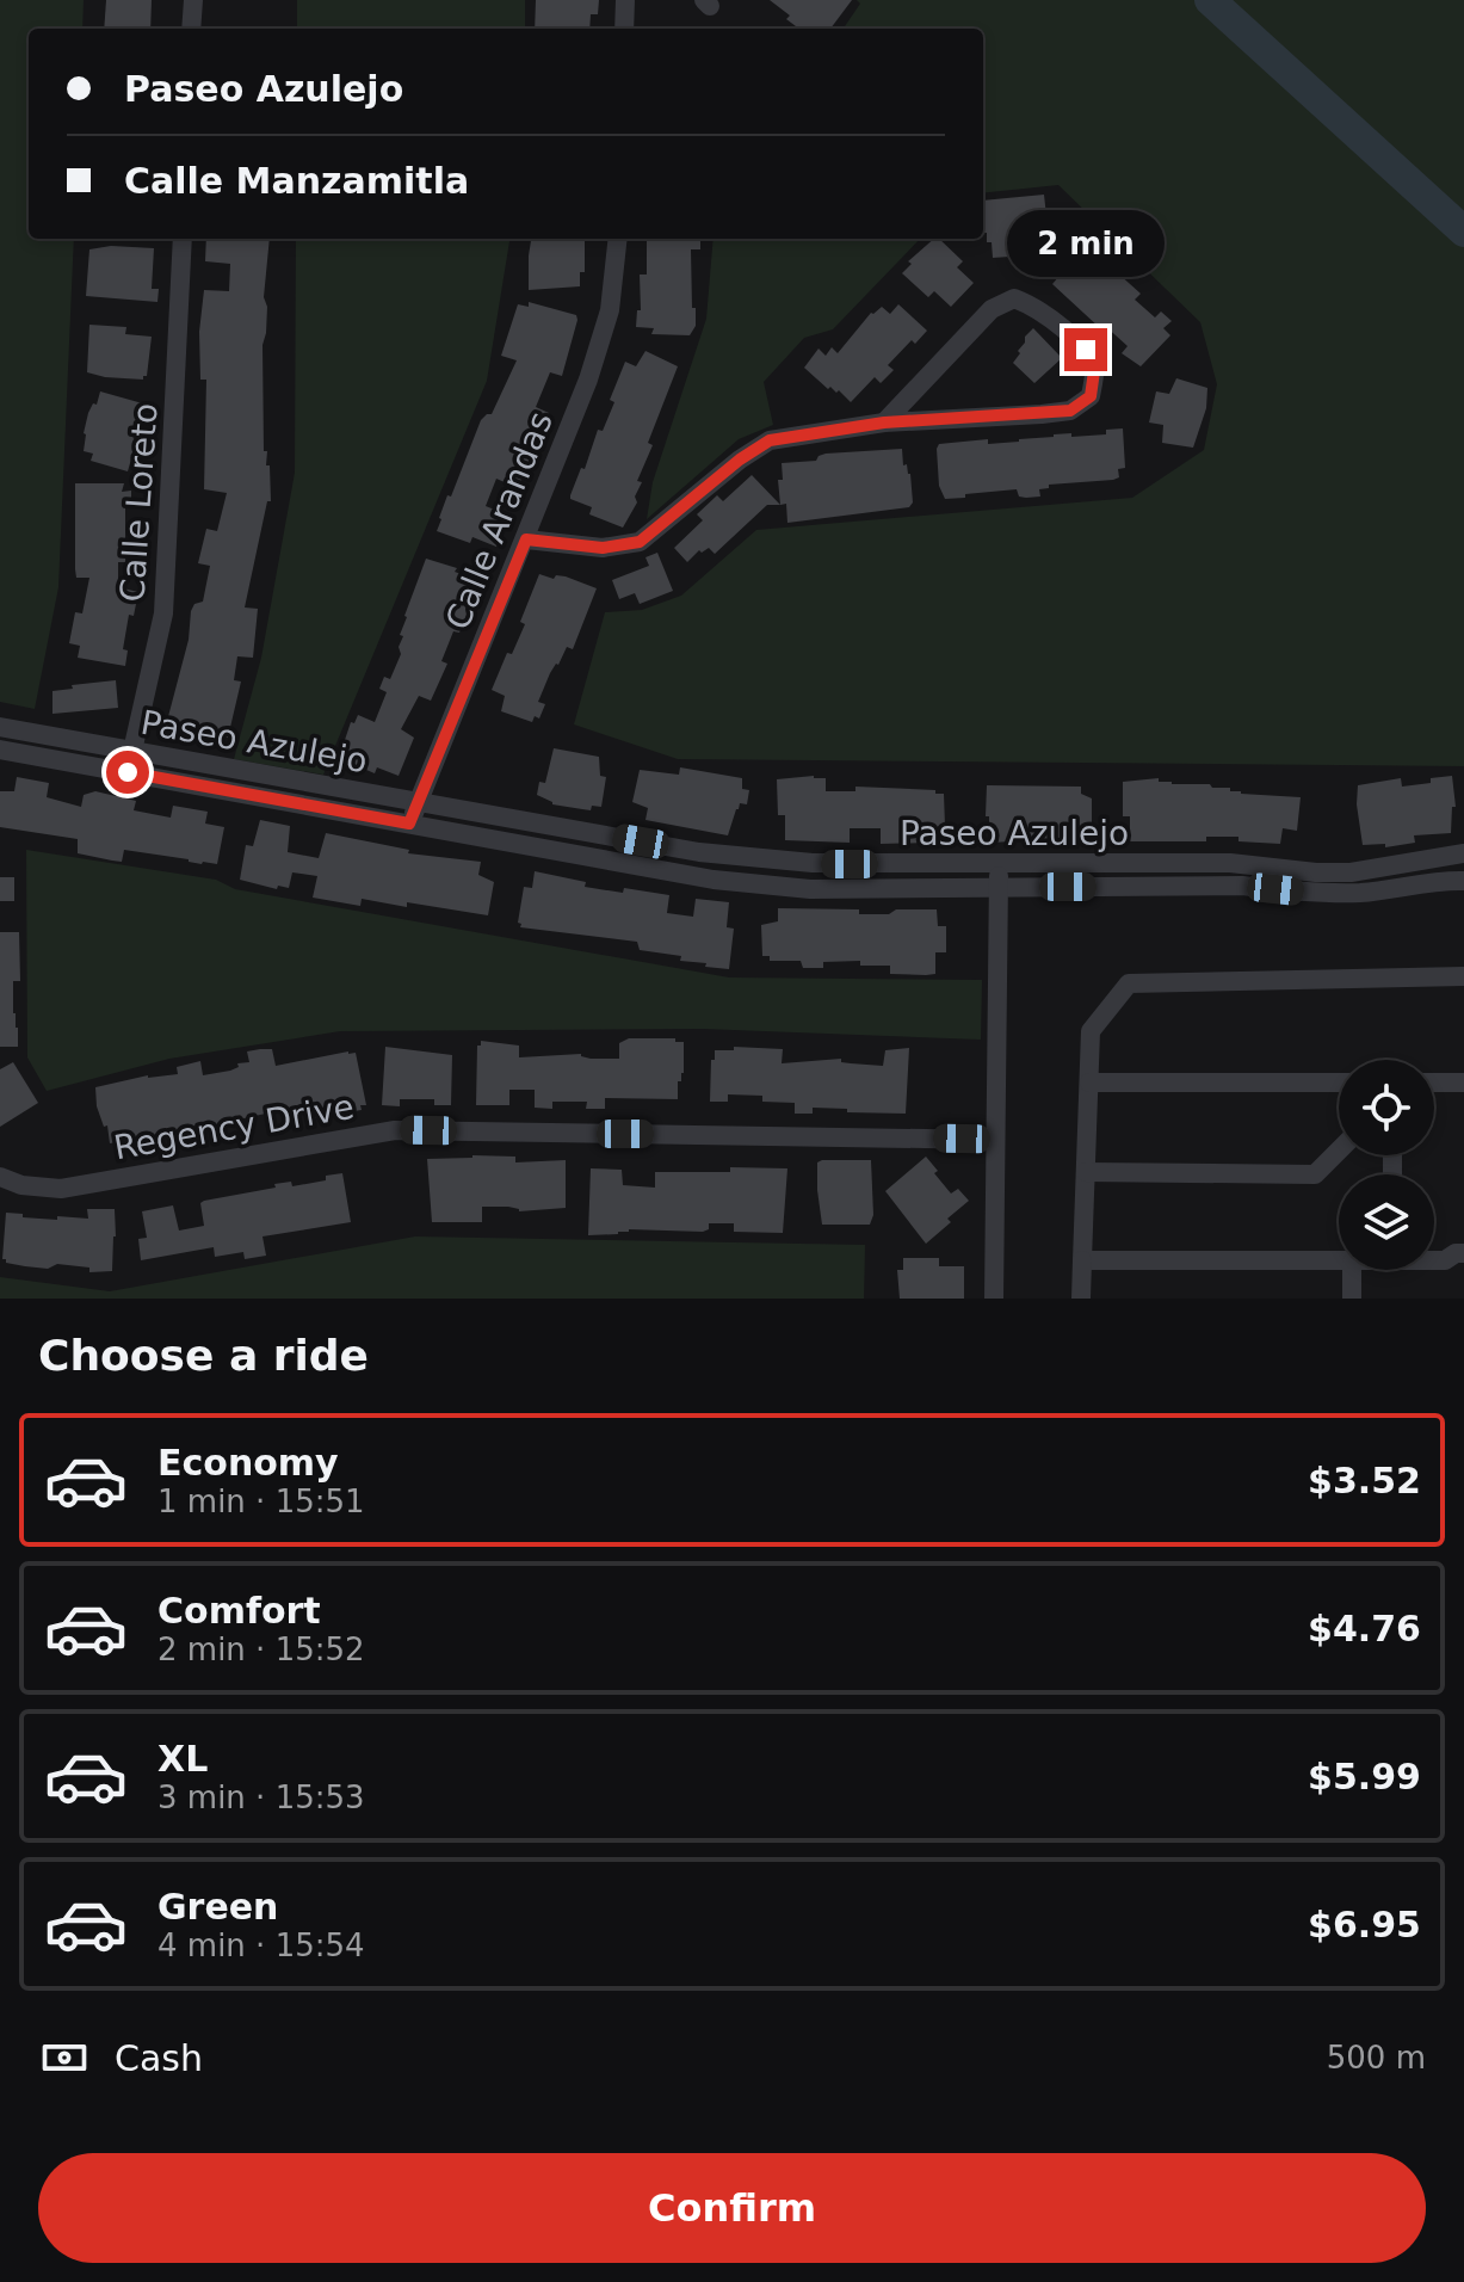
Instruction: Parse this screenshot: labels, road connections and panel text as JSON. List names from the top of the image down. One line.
{"streets":{"street":["Calle Loreto","Calle Arandas","Paseo Azulejo","Regency Drive"]},"crossings":[["Calle Loreto","Paseo Azulejo"],["Calle Arandas","Paseo Azulejo"]],"page":{"banner":["Paseo Azulejo","Calle Manzamitla"],"bubble":"2 min","heading":"Choose a ride","list":[{"name":"Economy","note":"1 min · 15:51","value":"$3.52"},{"name":"Comfort","note":"2 min · 15:52","value":"$4.76"},{"name":"XL","note":"3 min · 15:53","value":"$5.99"},{"name":"Green","note":"4 min · 15:54","value":"$6.95"}],"pay":["Cash","500 m"],"buttons":"Confirm"}}
